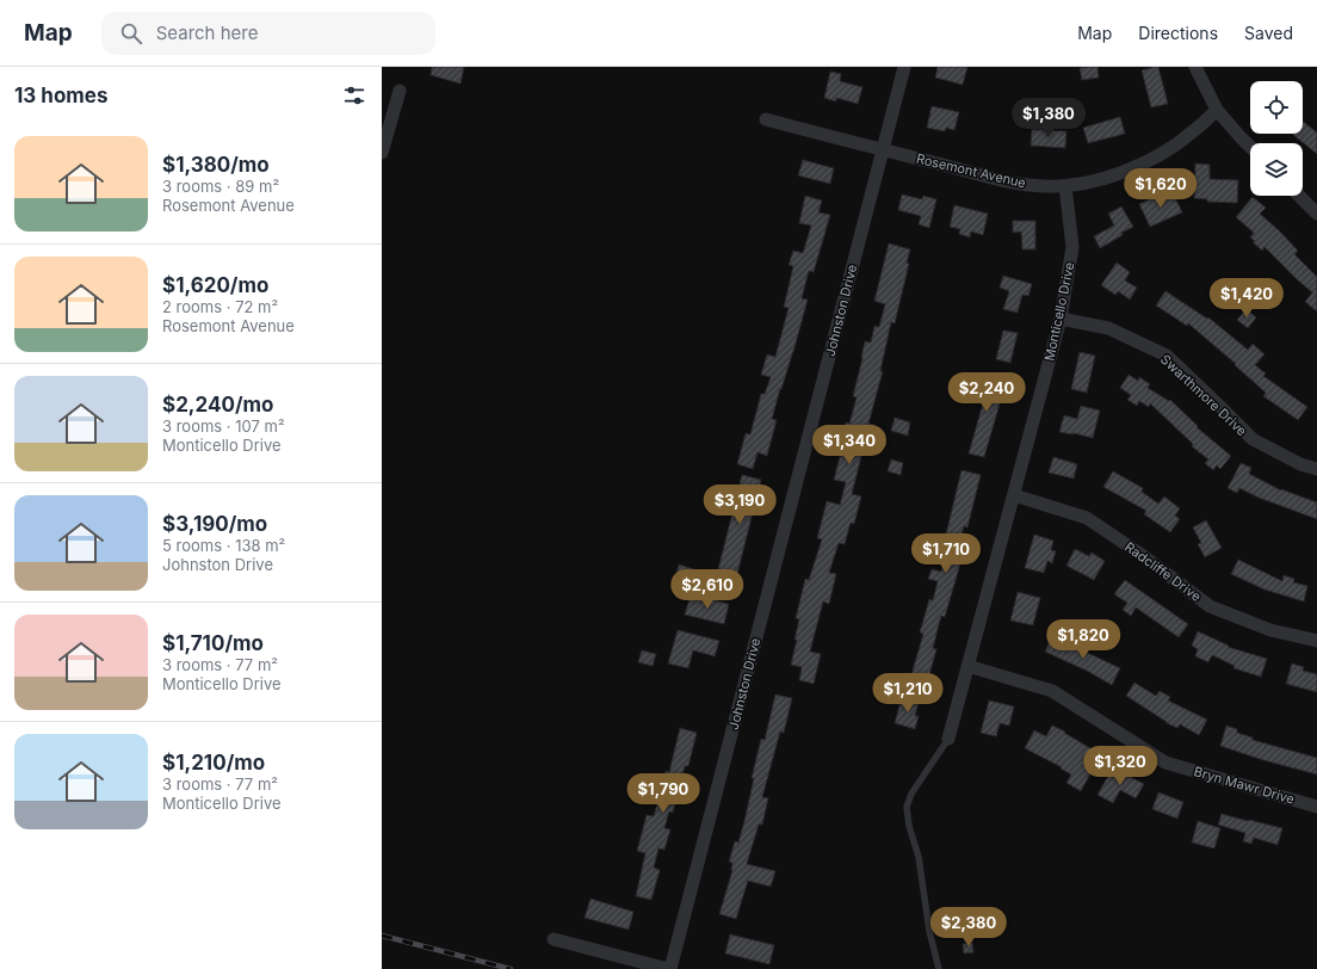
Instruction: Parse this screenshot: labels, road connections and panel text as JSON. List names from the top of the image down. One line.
{"streets":{"street":["Rosemont Avenue","Johnston Drive","Monticello Drive","Swarthmore Drive","Radcliffe Drive","Bryn Mawr Drive"]},"crossings":[["Rosemont Avenue","Johnston Drive"],["Rosemont Avenue","Monticello Drive"],["Monticello Drive","Swarthmore Drive"],["Monticello Drive","Radcliffe Drive"],["Monticello Drive","Bryn Mawr Drive"]],"page":{"header":"Map","search":"Search here","nav":["Map","Directions","Saved"],"heading":"13 homes","price":["$1,380","$1,620","$1,420","$2,240","$1,340","$3,190","$1,710","$2,610","$1,820","$1,210","$1,320","$1,790","$2,380"],"list":[{"name":"$1,380/mo","note":"3 rooms · 89 m² · Rosemont Avenue"},{"name":"$1,620/mo","note":"2 rooms · 72 m² · Rosemont Avenue"},{"name":"$2,240/mo","note":"3 rooms · 107 m² · Monticello Drive"},{"name":"$3,190/mo","note":"5 rooms · 138 m² · Johnston Drive"},{"name":"$1,710/mo","note":"3 rooms · 77 m² · Monticello Drive"},{"name":"$1,210/mo","note":"3 rooms · 77 m² · Monticello Drive"}]}}
